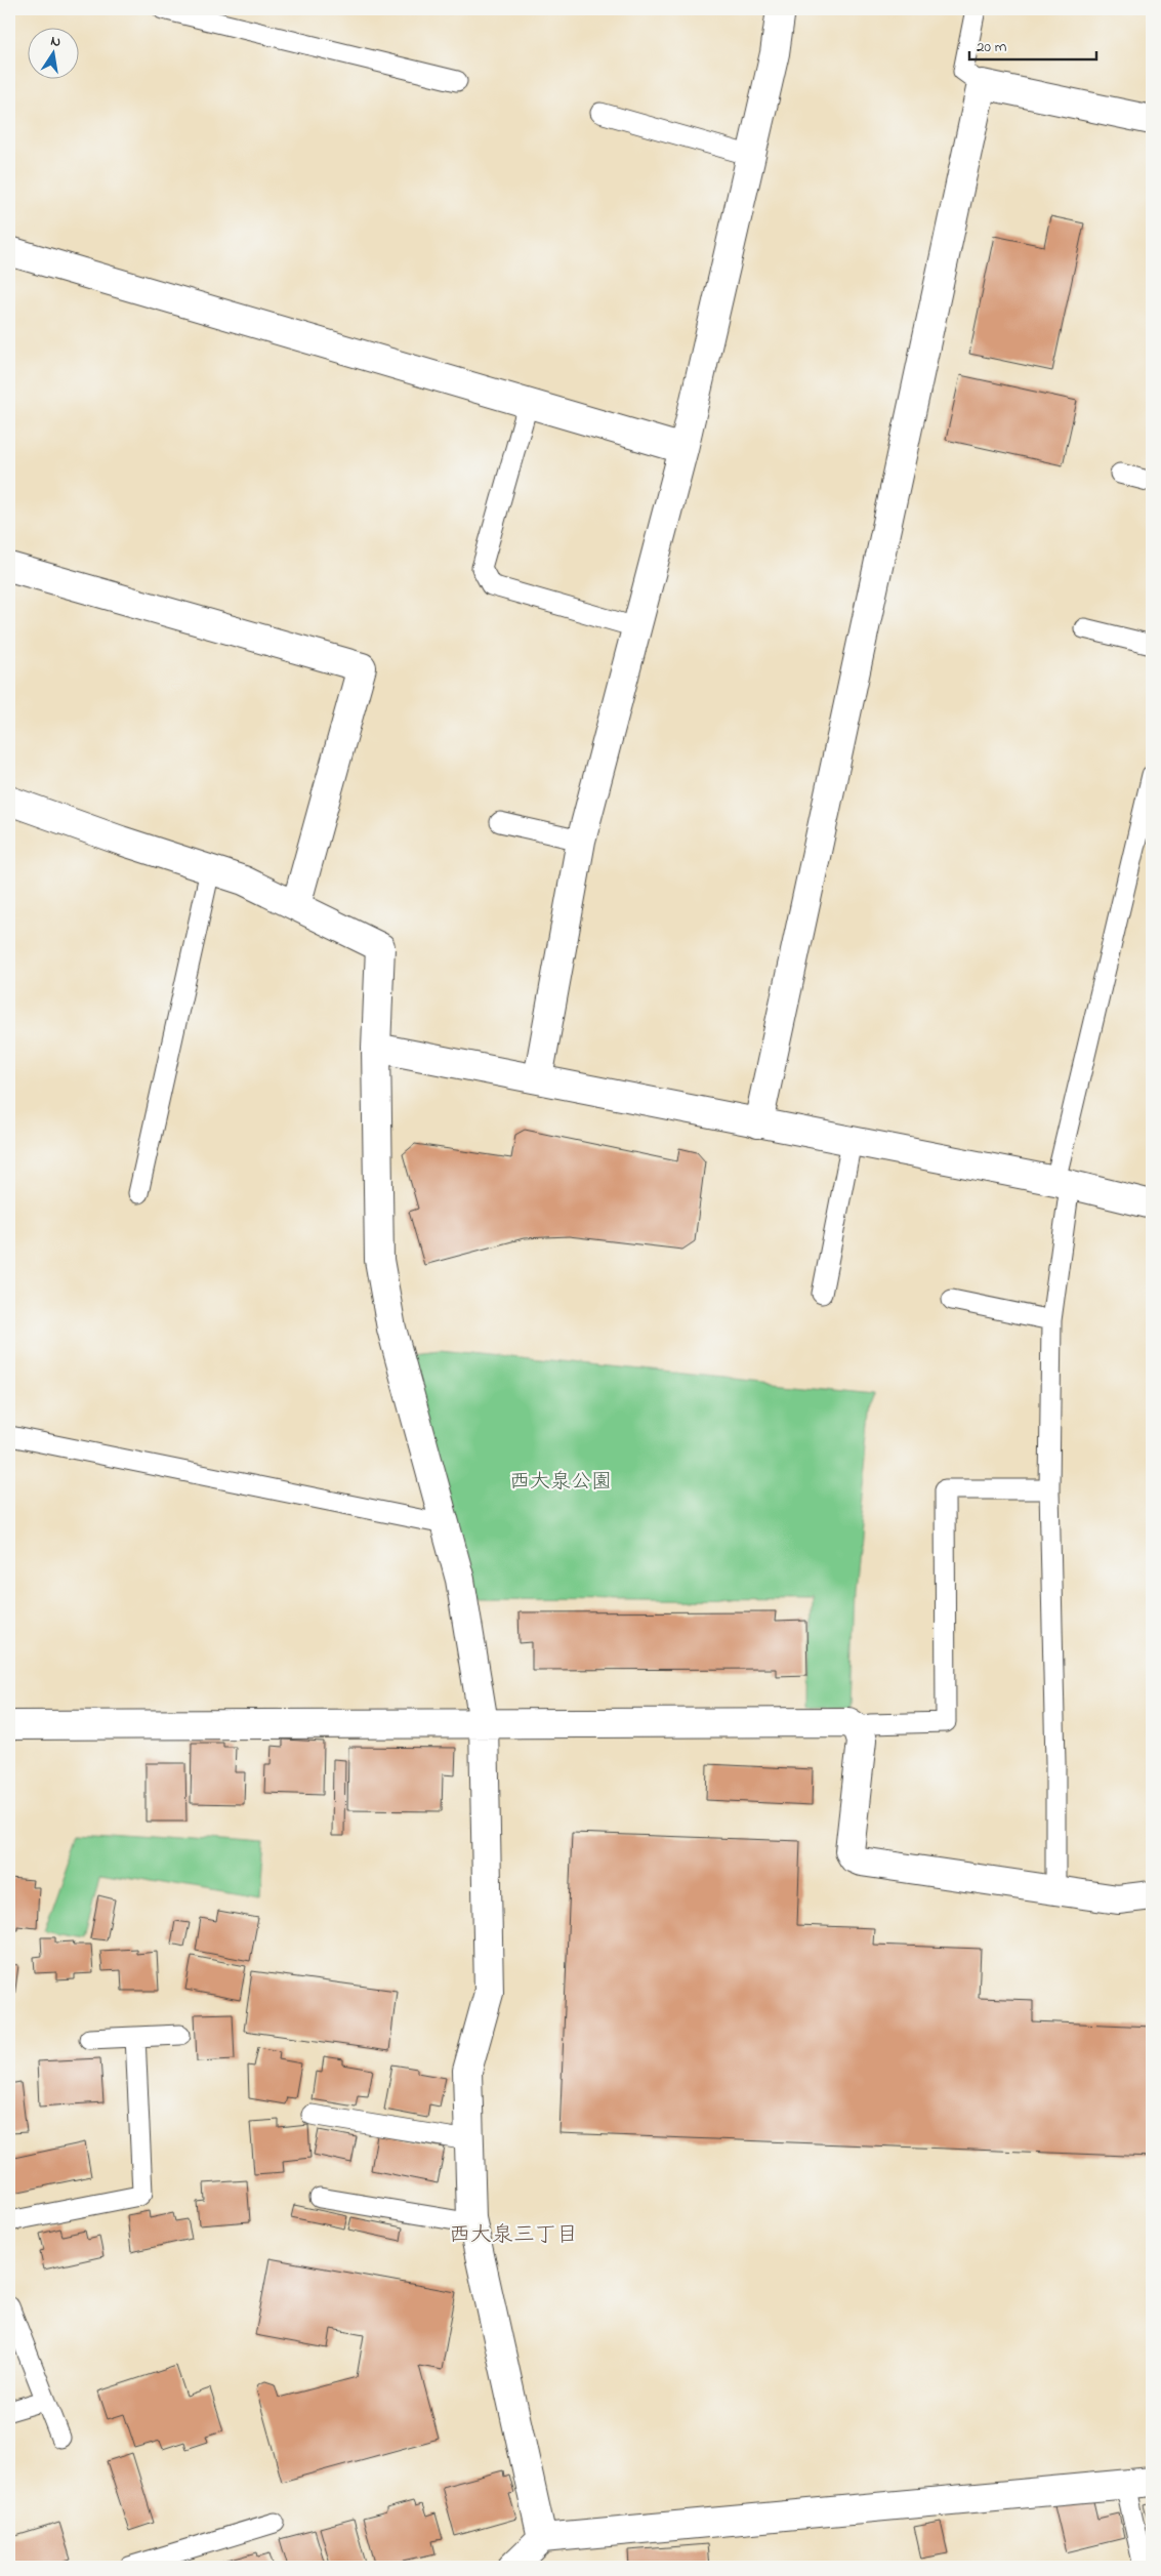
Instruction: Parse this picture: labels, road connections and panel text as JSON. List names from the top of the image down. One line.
{"districts":["西大泉三丁目"],"parks":["西大泉公園"],"scale_bar":"20 m","north":"top"}
